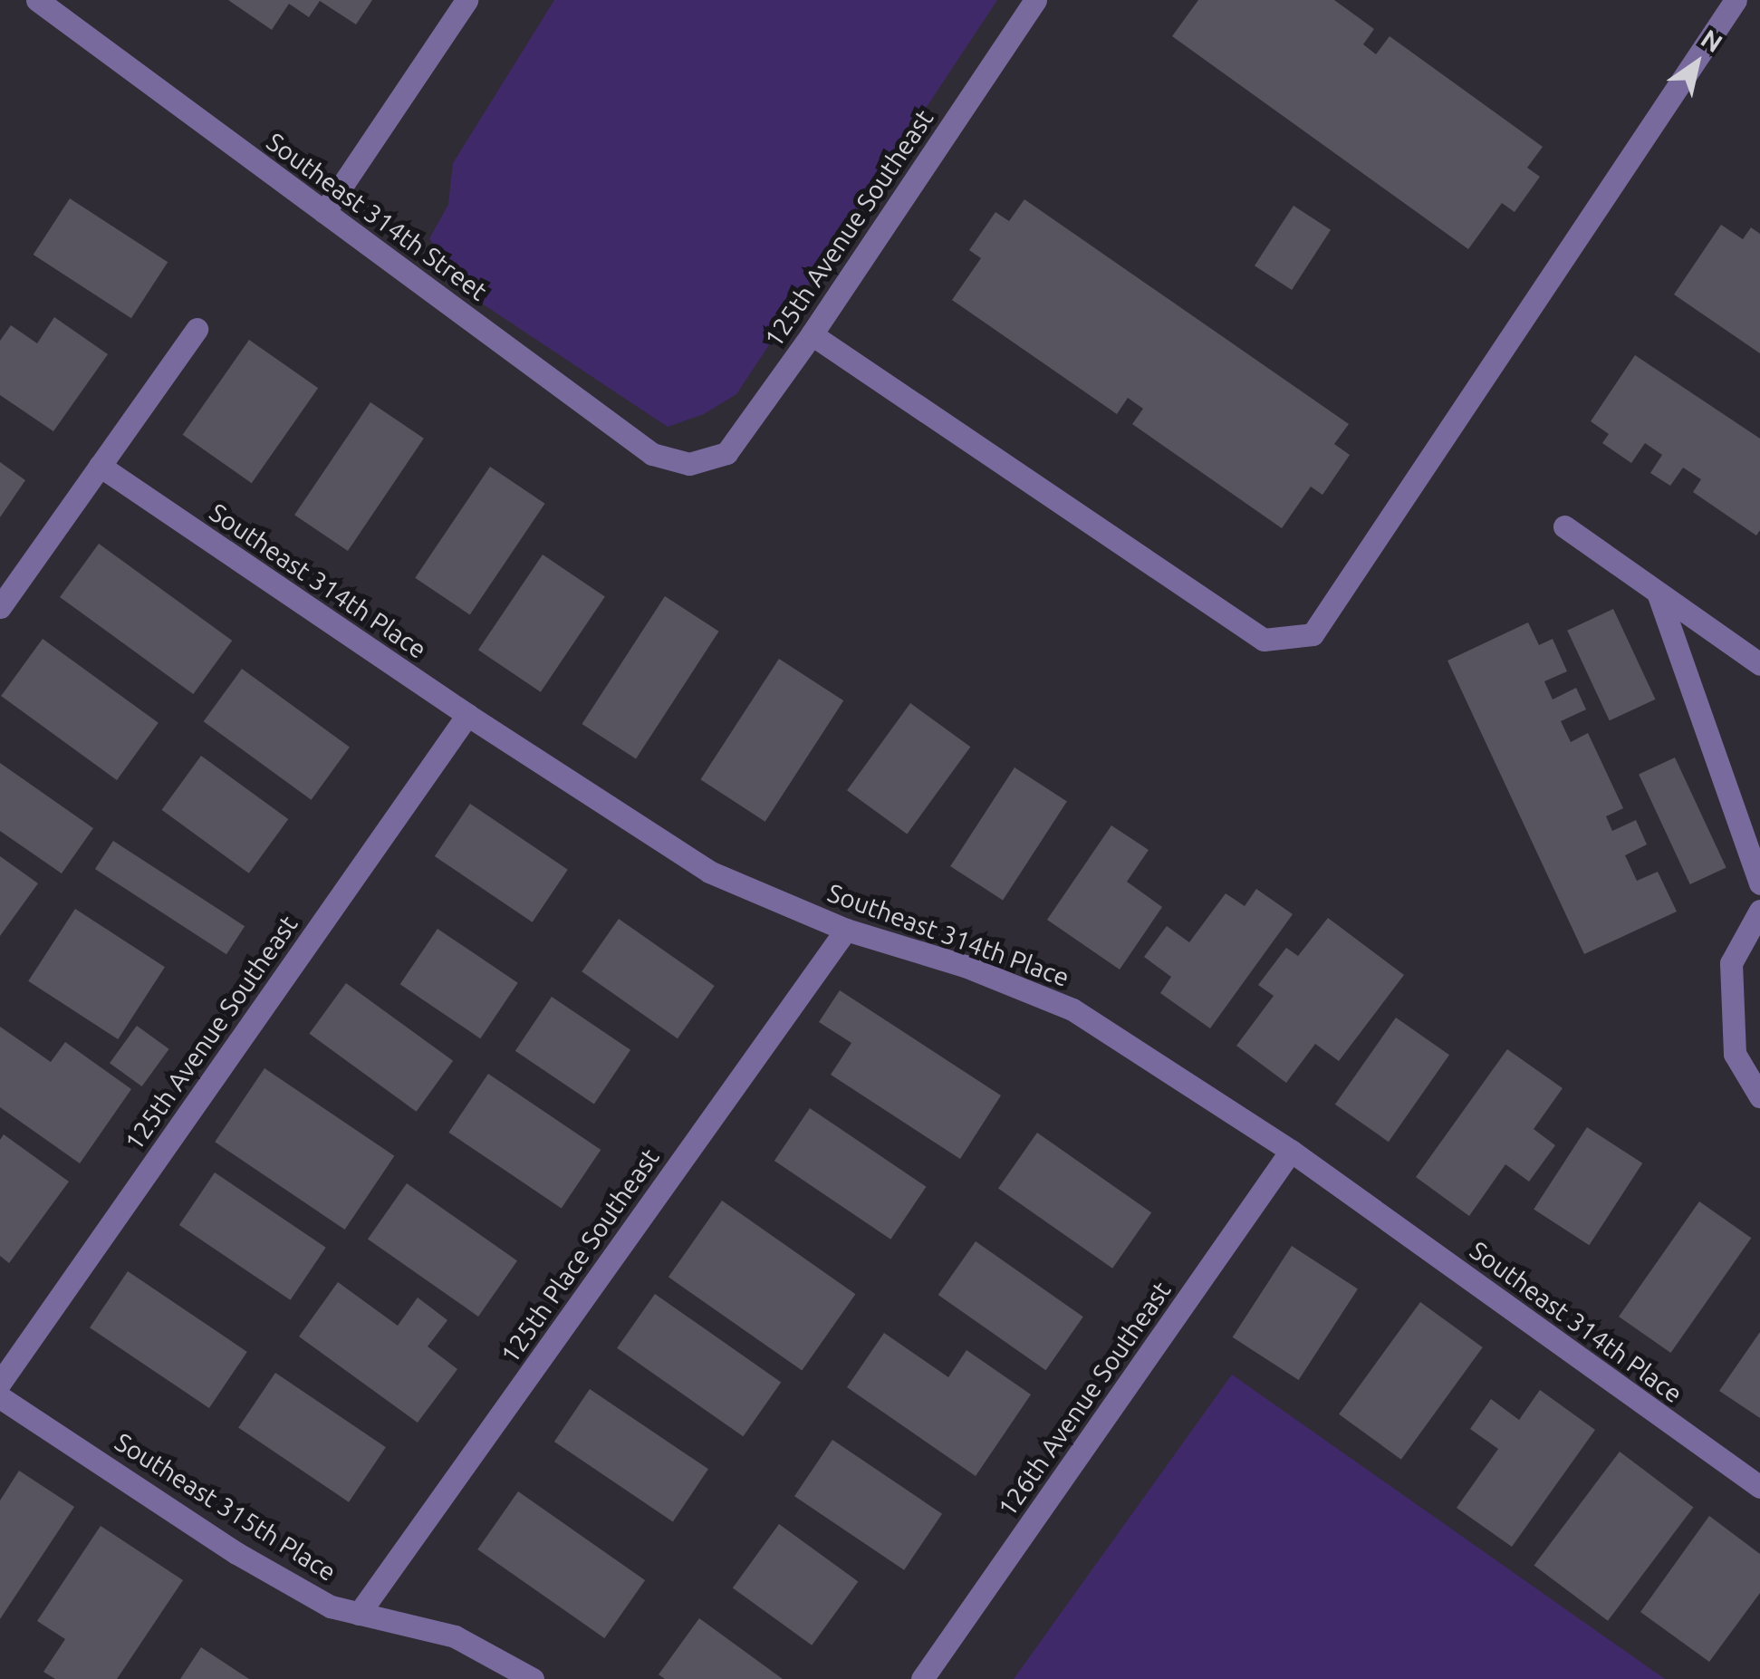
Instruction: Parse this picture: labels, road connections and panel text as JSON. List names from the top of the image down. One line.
{"streets":{"street":["Southeast 314th Street","125th Avenue Southeast","Southeast 314th Place","125th Place Southeast","126th Avenue Southeast","Southeast 315th Place"]},"crossings":[["Southeast 314th Street","125th Avenue Southeast"],["125th Avenue Southeast","Southeast 314th Place"],["Southeast 314th Place","125th Place Southeast"],["Southeast 314th Place","126th Avenue Southeast"],["125th Place Southeast","Southeast 315th Place"]],"north":"top right"}
